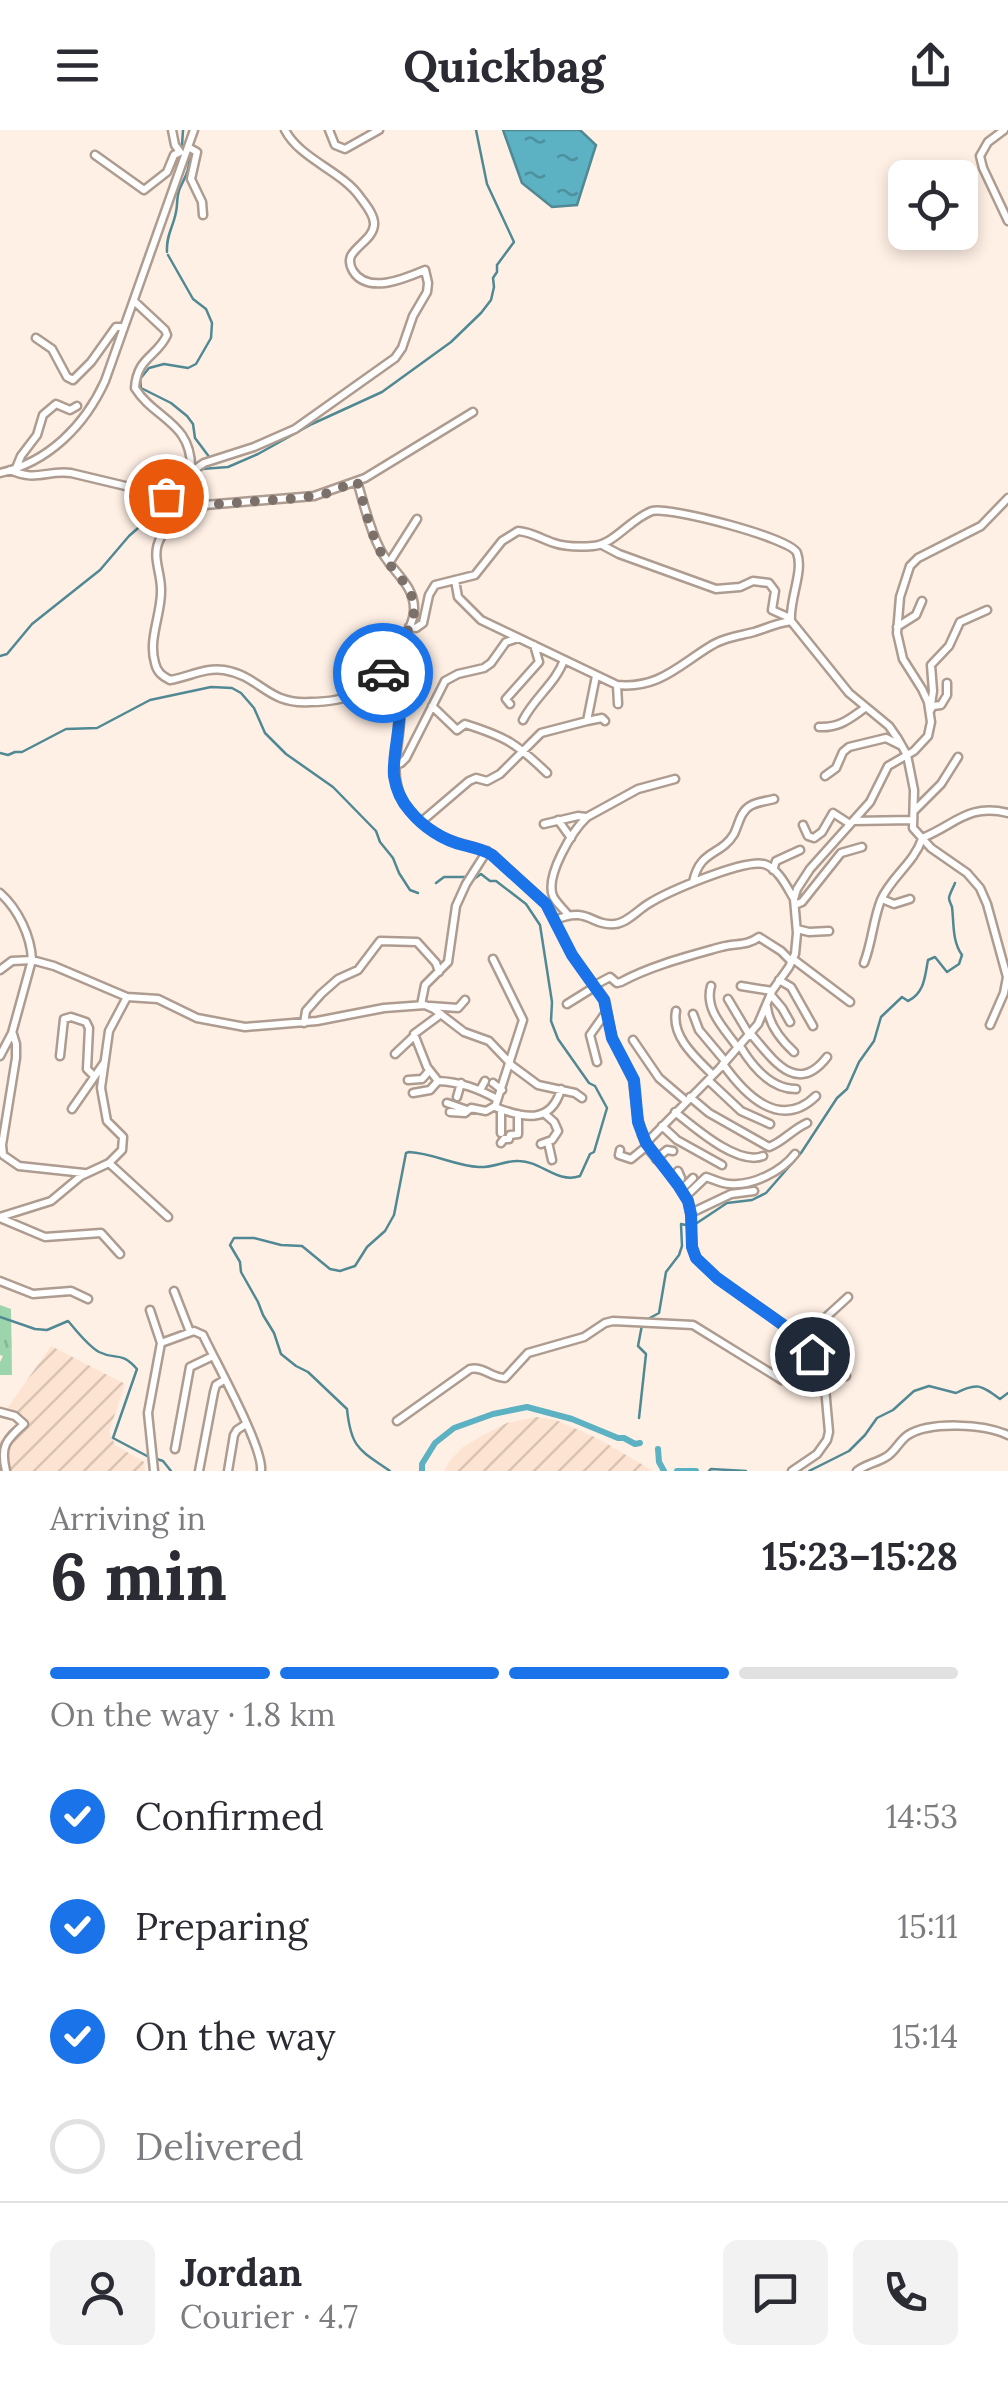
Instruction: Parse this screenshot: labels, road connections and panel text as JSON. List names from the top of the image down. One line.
{"page":{"header":"Quickbag","heading":["6 min","Arriving in","15:23–15:28"],"panel":["Jordan","Courier · 4.7"],"bar":"On the way · 1.8 km","list":[["Confirmed","14:53"],["Preparing","15:11"],["On the way","15:14"],"Delivered"]}}
